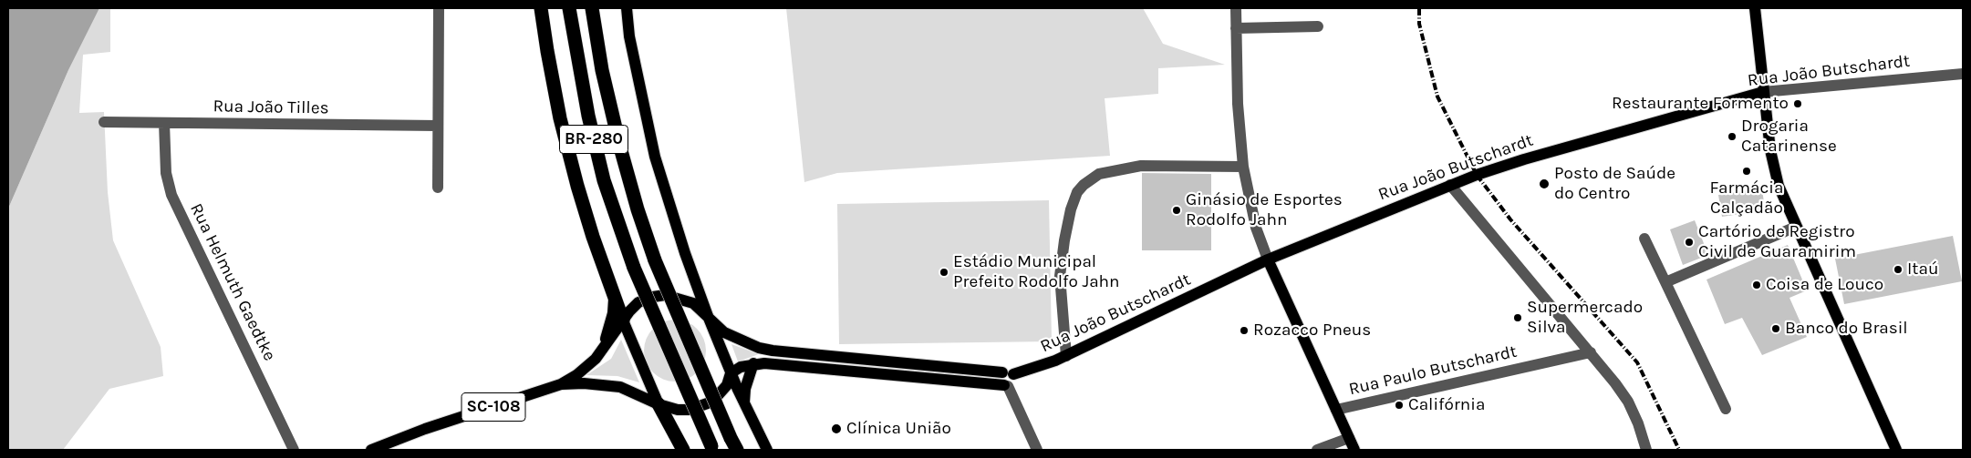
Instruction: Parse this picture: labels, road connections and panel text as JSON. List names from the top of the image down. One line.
{"streets":{"highway":["BR-280"],"main road":["Rua João Butschardt","SC-108"],"street":["Rua João Tilles","Rua Helmuth Gaedtke","Rua Paulo Butschardt"]},"crossings":[["Rua João Butschardt","SC-108"],["Rua João Tilles","Rua Helmuth Gaedtke"]],"places":["Restaurante Formento","Drogaria Catarinense","Farmácia Calçadão","Posto de Saúde do Centro","Ginásio de Esportes Rodolfo Jahn","Cartório de Registro Civil de Guaramirim","Itaú","Estádio Municipal Prefeito Rodolfo Jahn","Coisa de Louco","Supermercado Silva","Banco do Brasil","Rozacco Pneus","Califórnia","Clínica União"]}
